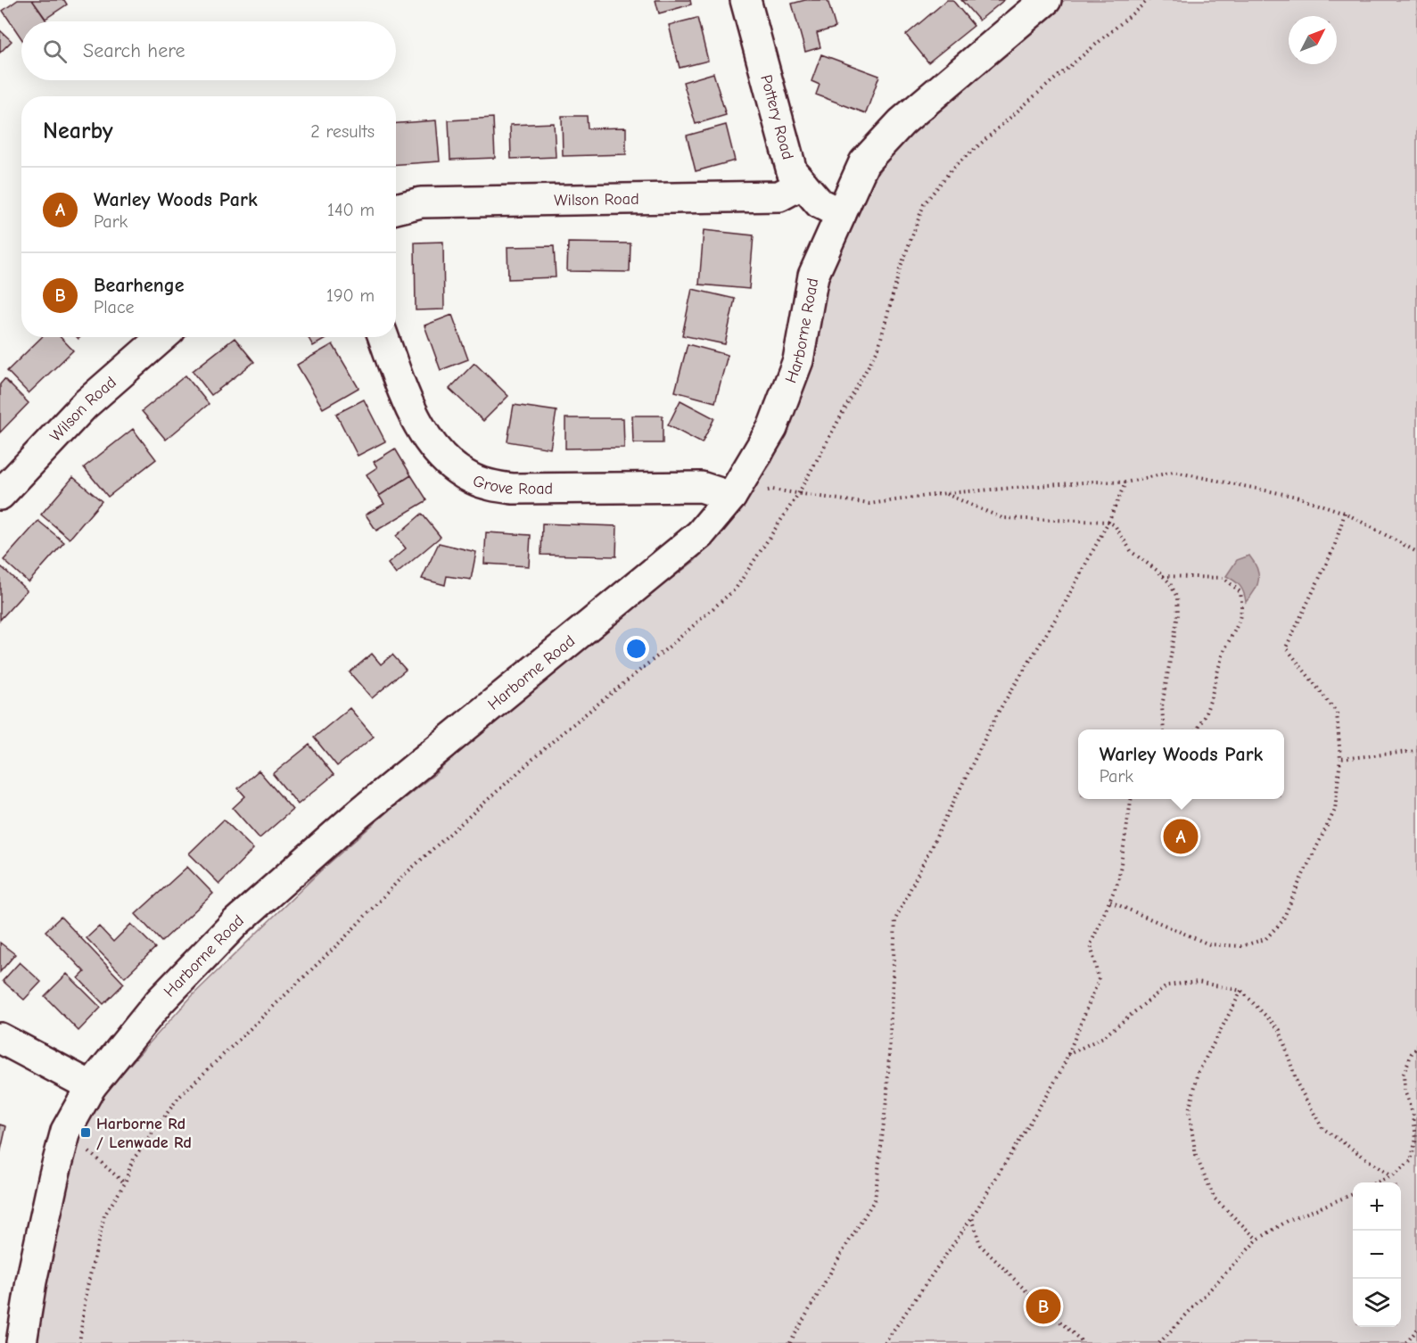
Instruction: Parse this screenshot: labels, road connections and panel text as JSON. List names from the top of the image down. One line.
{"streets":{"street":["Pottery Road","Wilson Road","Harborne Road","Grove Road"]},"crossings":[["Pottery Road","Wilson Road"],["Pottery Road","Harborne Road"],["Harborne Road","Grove Road"]],"places":{"transit":["Harborne Rd / Lenwade Rd"]},"north":"top right","page":{"search":"Search here","heading":["Nearby","2 results"],"list":[{"mark":"A","name":"Warley Woods Park","note":"Park","value":"140 m"},{"mark":"B","name":"Bearhenge","note":"Place","value":"190 m"}],"popup":["Warley Woods Park","Park"],"pins":["A","B"],"map_buttons":["+","−"]}}
